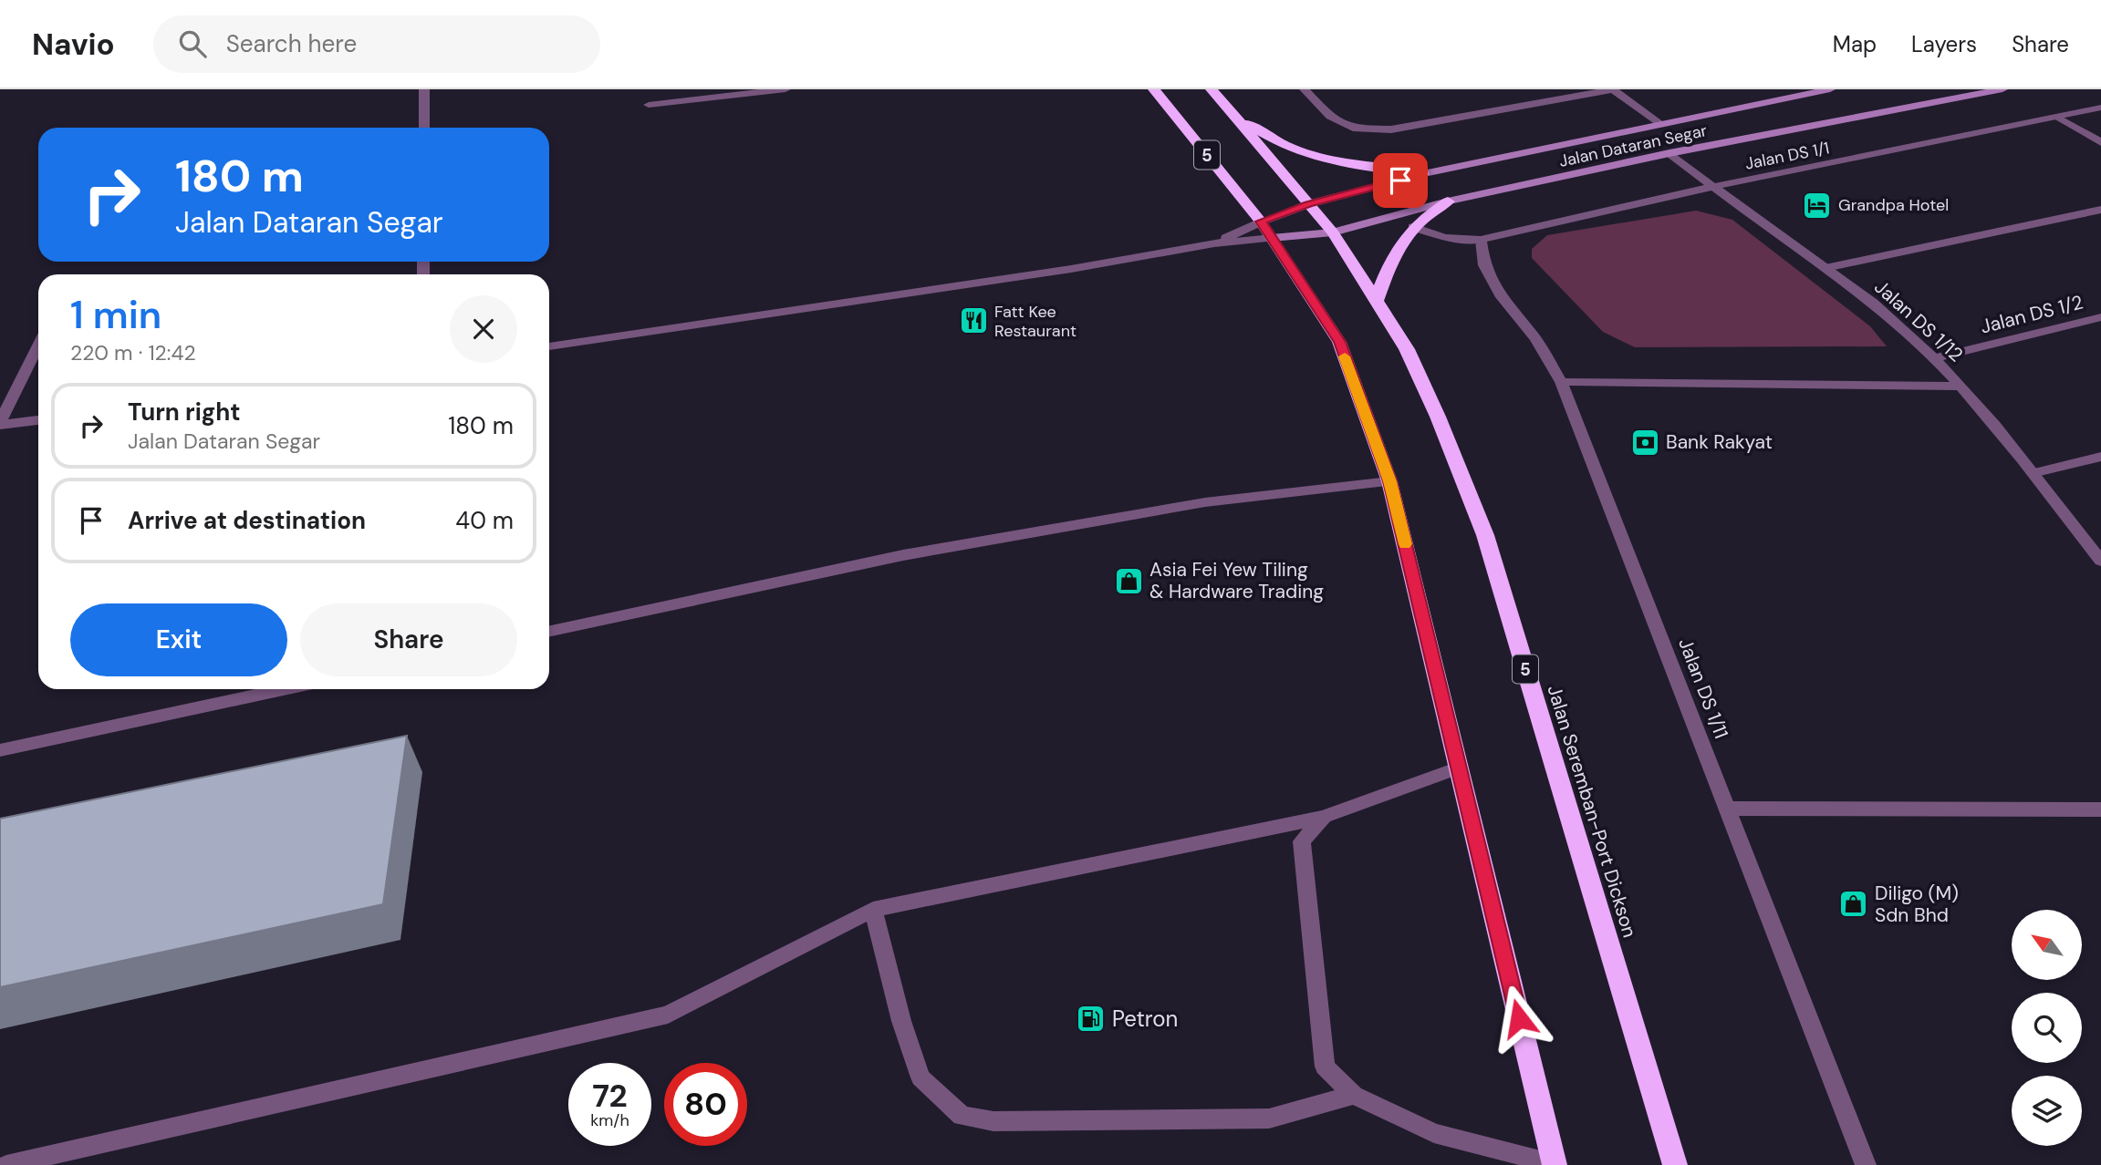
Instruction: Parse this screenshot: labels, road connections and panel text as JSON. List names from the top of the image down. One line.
{"streets":{"highway":["5","Jalan Seremban-Port Dickson"],"street":["Jalan Dataran Segar","Jalan DS 1/1","Jalan DS 1/2","Jalan DS 1/12","Jalan DS 1/11"]},"crossings":[["Jalan Dataran Segar","5"],["Jalan Dataran Segar","Jalan DS 1/12"],["Jalan Dataran Segar","Jalan Seremban-Port Dickson"],["Jalan DS 1/1","Jalan DS 1/12"],["Jalan DS 1/1","Jalan DS 1/11"],["Jalan DS 1/2","Jalan DS 1/12"]],"places":{"hotel":["Grandpa Hotel"],"restaurant":["Fatt Kee Restaurant"],"bank":["Bank Rakyat"],"shop":["Asia Fei Yew Tiling & Hardware Trading","Diligo (M) Sdn Bhd"],"fuel station":["Petron"]},"north":"top left","page":{"header":"Navio","search":"Search here","nav":["Map","Layers","Share"],"turn":["180 m","Jalan Dataran Segar"],"heading":["1 min","220 m · 12:42"],"list":[{"name":"Turn right","note":"Jalan Dataran Segar","value":"180 m"},{"name":"Arrive at destination","value":"40 m"}],"buttons":["Exit","Share"],"speed":"72 km/h","limit":"80"}}
